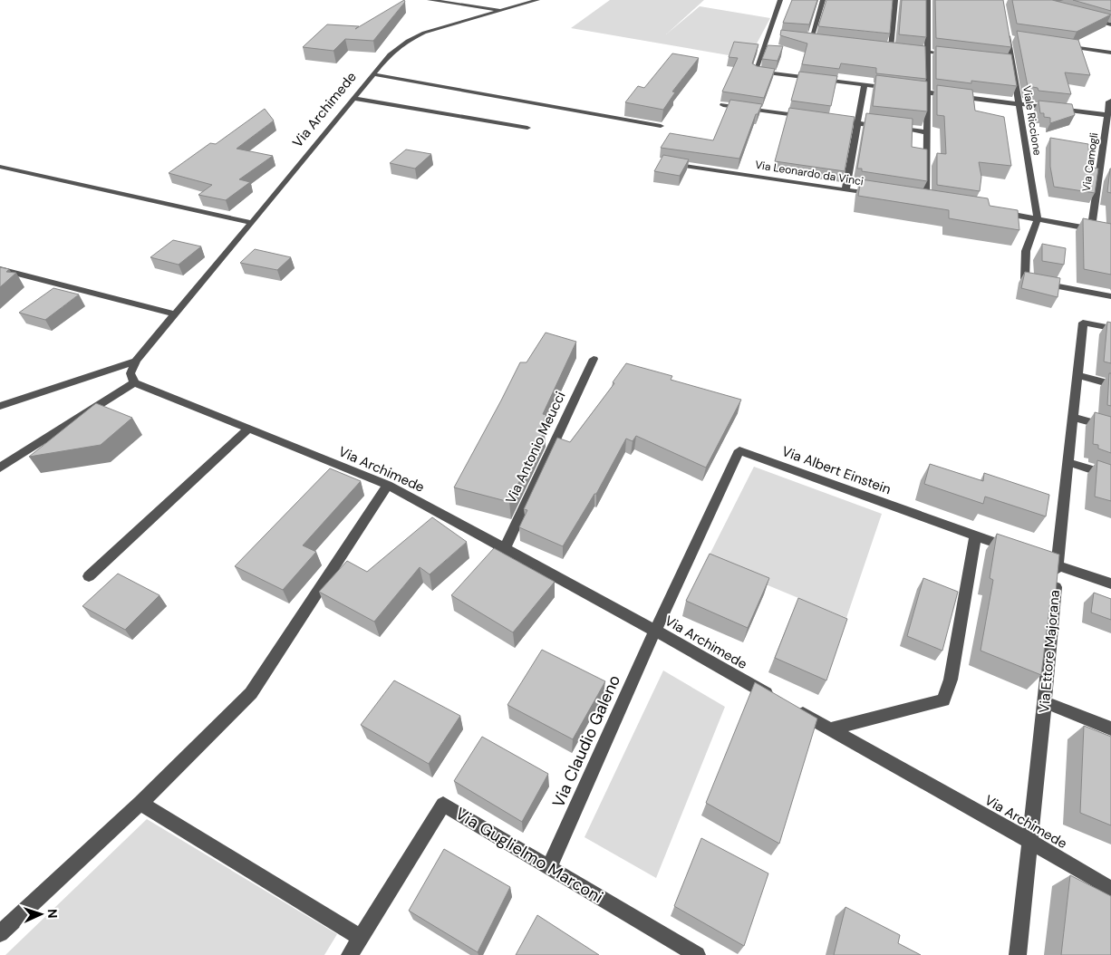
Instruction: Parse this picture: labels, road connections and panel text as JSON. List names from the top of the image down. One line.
{"streets":{"street":["Via Archimede","Viale Riccione","Via Camogli","Via Leonardo da Vinci","Via Antonio Meucci","Via Albert Einstein","Via Ettore Majorana","Via Claudio Galeno","Via Guglielmo Marconi"]},"crossings":[["Via Archimede","Via Antonio Meucci"],["Via Archimede","Via Albert Einstein"],["Via Archimede","Via Ettore Majorana"],["Via Archimede","Via Claudio Galeno"],["Via Albert Einstein","Via Claudio Galeno"],["Via Claudio Galeno","Via Guglielmo Marconi"]],"north":"right"}
